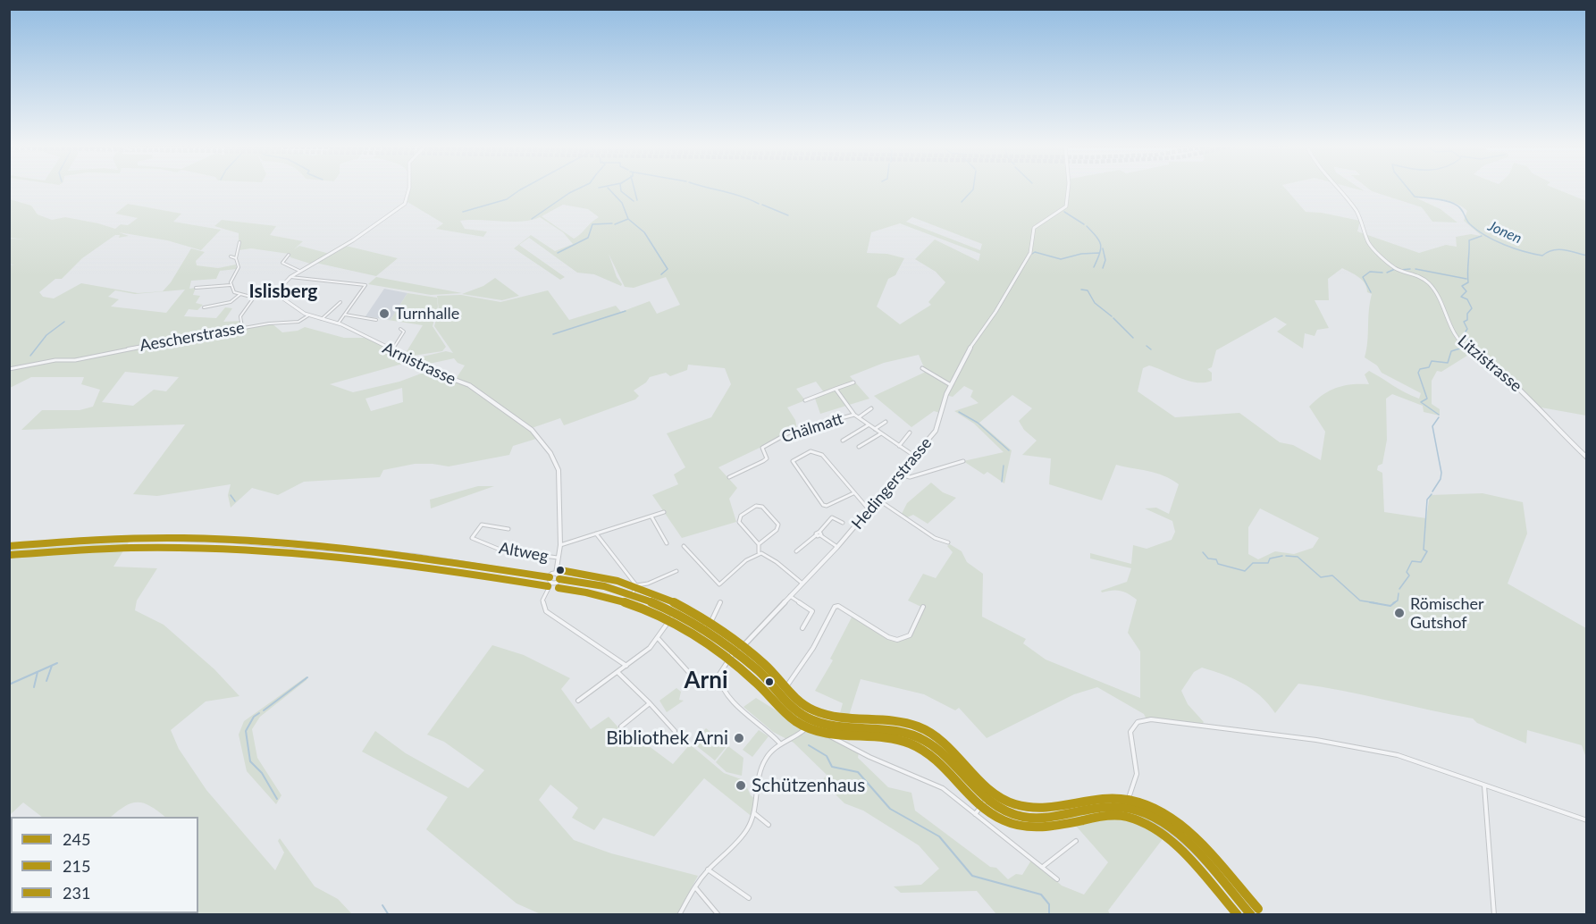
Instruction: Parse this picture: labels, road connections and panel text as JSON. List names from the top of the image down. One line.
{"streets":{"street":["Aescherstrasse","Arnistrasse","Litzistrasse","Chälmatt","Hedingerstrasse","Altweg"]},"crossings":[["Aescherstrasse","Arnistrasse"],["Chälmatt","Hedingerstrasse"]],"districts":["Islisberg","Arni"],"water":["Jonen"],"places":["Turnhalle","Römischer Gutshof","Bibliothek Arni","Schützenhaus"],"lines":["transit line 245","transit line 215","transit line 231"],"legend":["245","215","231"]}
